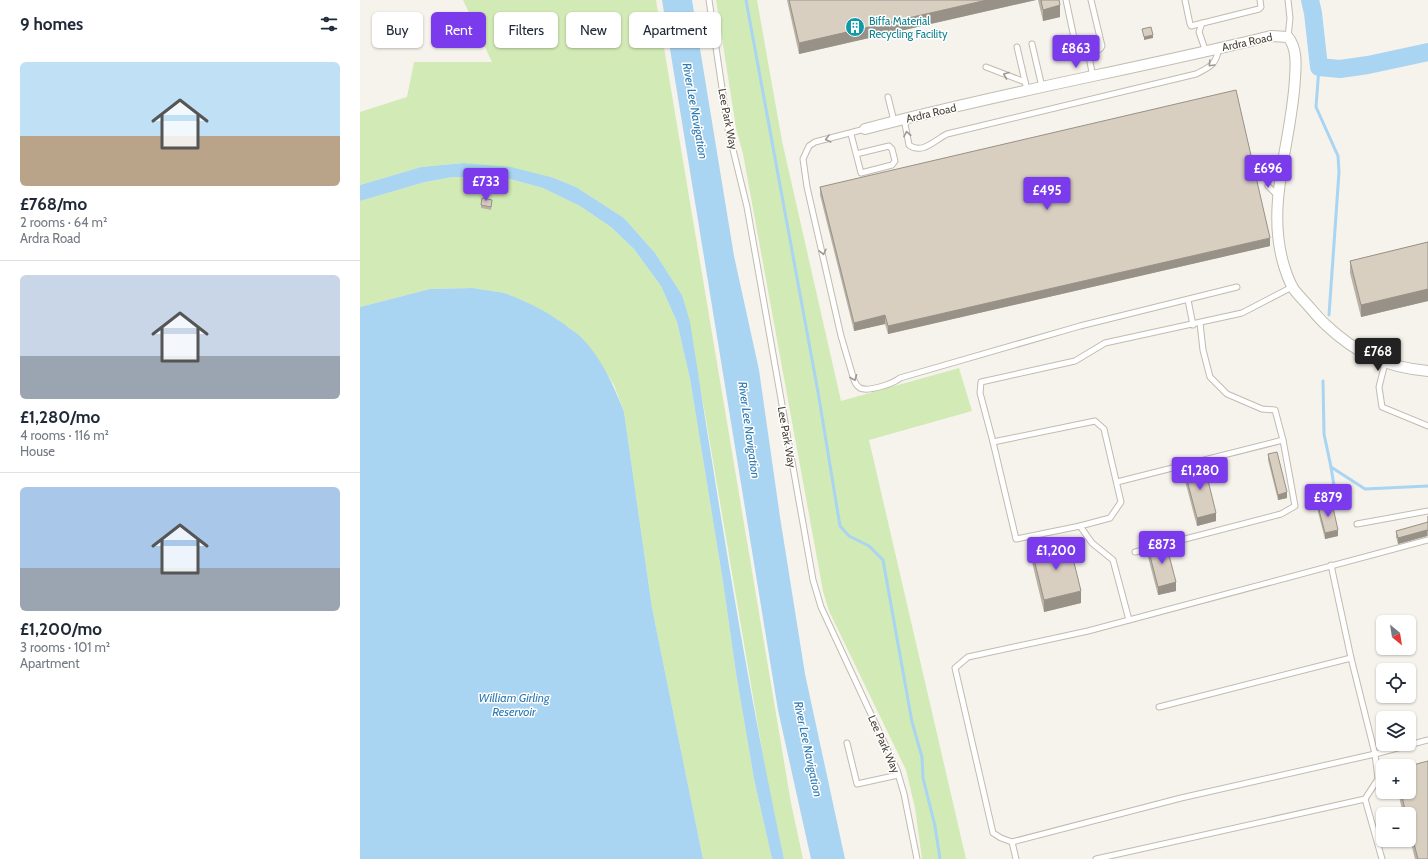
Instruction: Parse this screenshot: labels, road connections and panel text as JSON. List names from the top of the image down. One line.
{"streets":{"street":["Ardra Road"],"lane":["Lee Park Way"]},"water":["River Lee Navigation","William Girling Reservoir"],"places":{"building":["Biffa Material Recycling Facility"]},"north":"bottom right","page":{"heading":"9 homes","chip":["Buy","Rent","Filters","New","Apartment"],"price":["£863","£696","£733","£495","£768","£1,280","£879","£873","£1,200"],"list":[{"name":"£768/mo","note":"2 rooms · 64 m² · Ardra Road"},{"name":"£1,280/mo","note":"4 rooms · 116 m² · House"},{"name":"£1,200/mo","note":"3 rooms · 101 m² · Apartment"}],"map_buttons":["+","−"]}}
